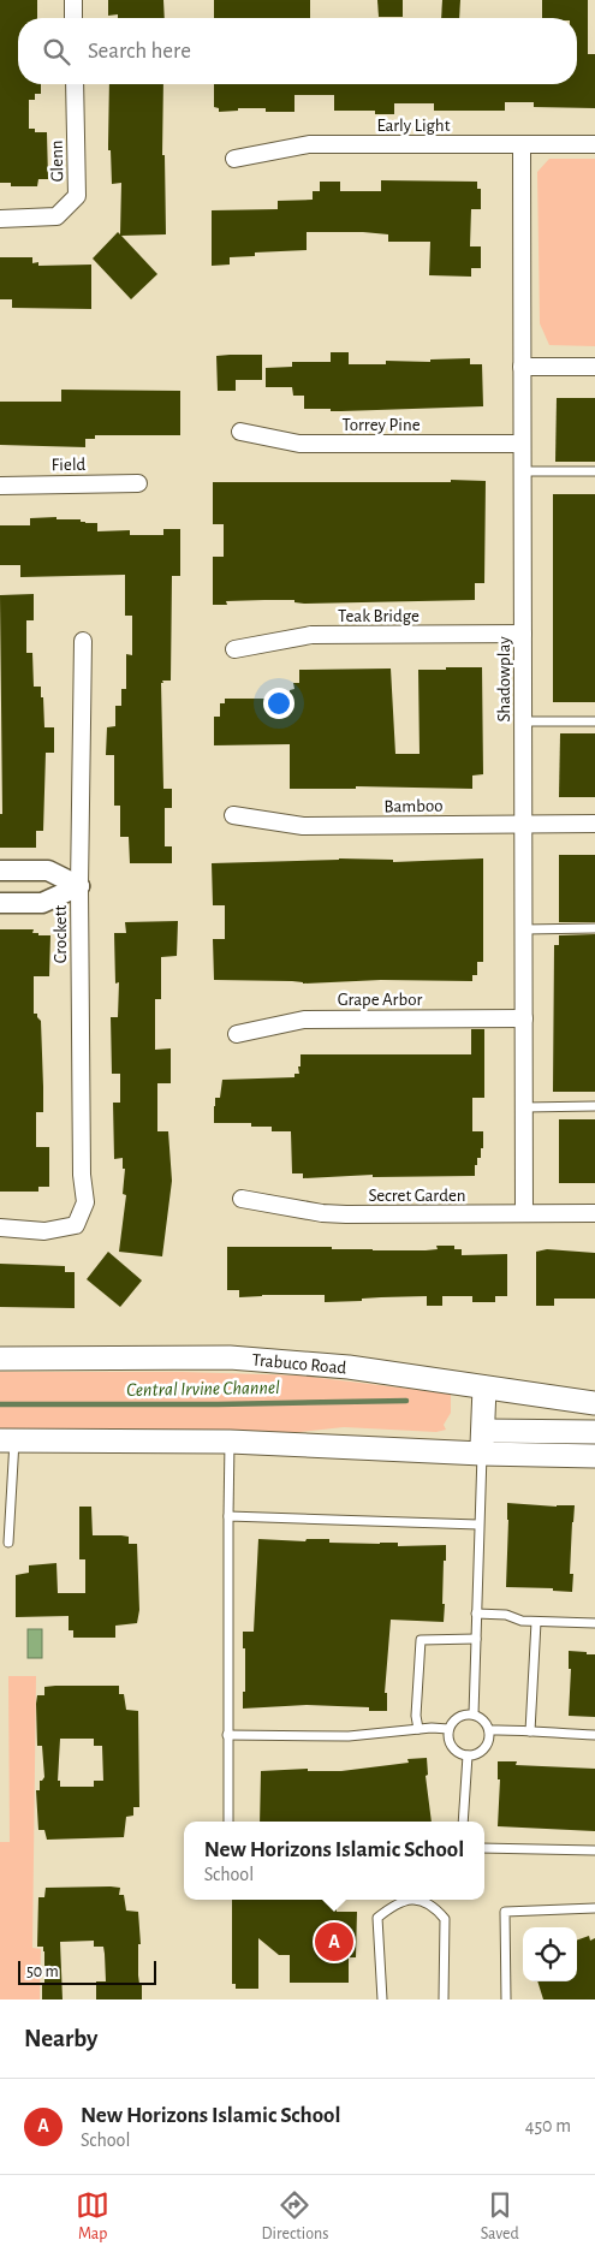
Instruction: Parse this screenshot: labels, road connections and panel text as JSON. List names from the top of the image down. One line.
{"streets":{"main road":["Trabuco Road"],"street":["Early Light","Glenn","Torrey Pine","Field","Teak Bridge","Shadowplay","Bamboo","Crockett","Grape Arbor","Secret Garden"]},"crossings":[["Early Light","Shadowplay"],["Torrey Pine","Shadowplay"],["Teak Bridge","Shadowplay"],["Shadowplay","Bamboo"],["Shadowplay","Grape Arbor"],["Shadowplay","Secret Garden"]],"water":["Central Irvine Channel"],"scale_bar":"50 m","page":{"search":"Search here","popup":["New Horizons Islamic School","School"],"pins":"A","scale":"50 m","heading":"Nearby","list":[{"mark":"A","name":"New Horizons Islamic School","note":"School","value":"450 m"}],"nav":["Map","Directions","Saved"]}}
